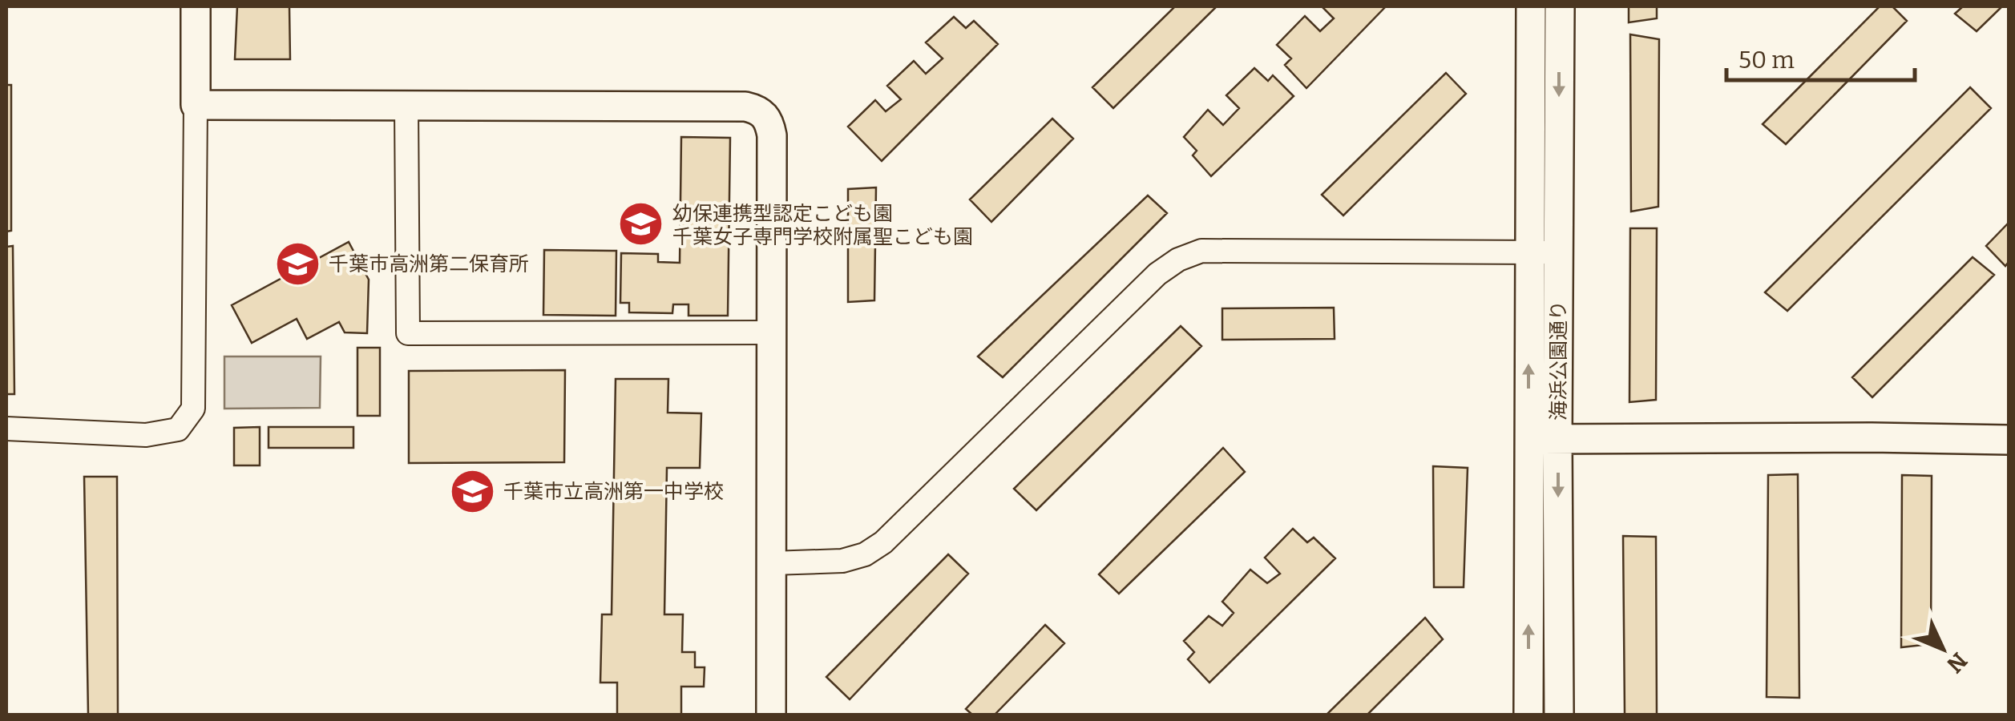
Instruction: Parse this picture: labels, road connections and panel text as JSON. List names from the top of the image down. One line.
{"streets":{"street":["海浜公園通り"]},"places":{"school or university":["幼保連携型認定こども園 千葉女子専門学校附属聖こども園","千葉市高洲第二保育所","千葉市立高洲第一中学校"]},"scale_bar":"50 m","north":"bottom right"}
